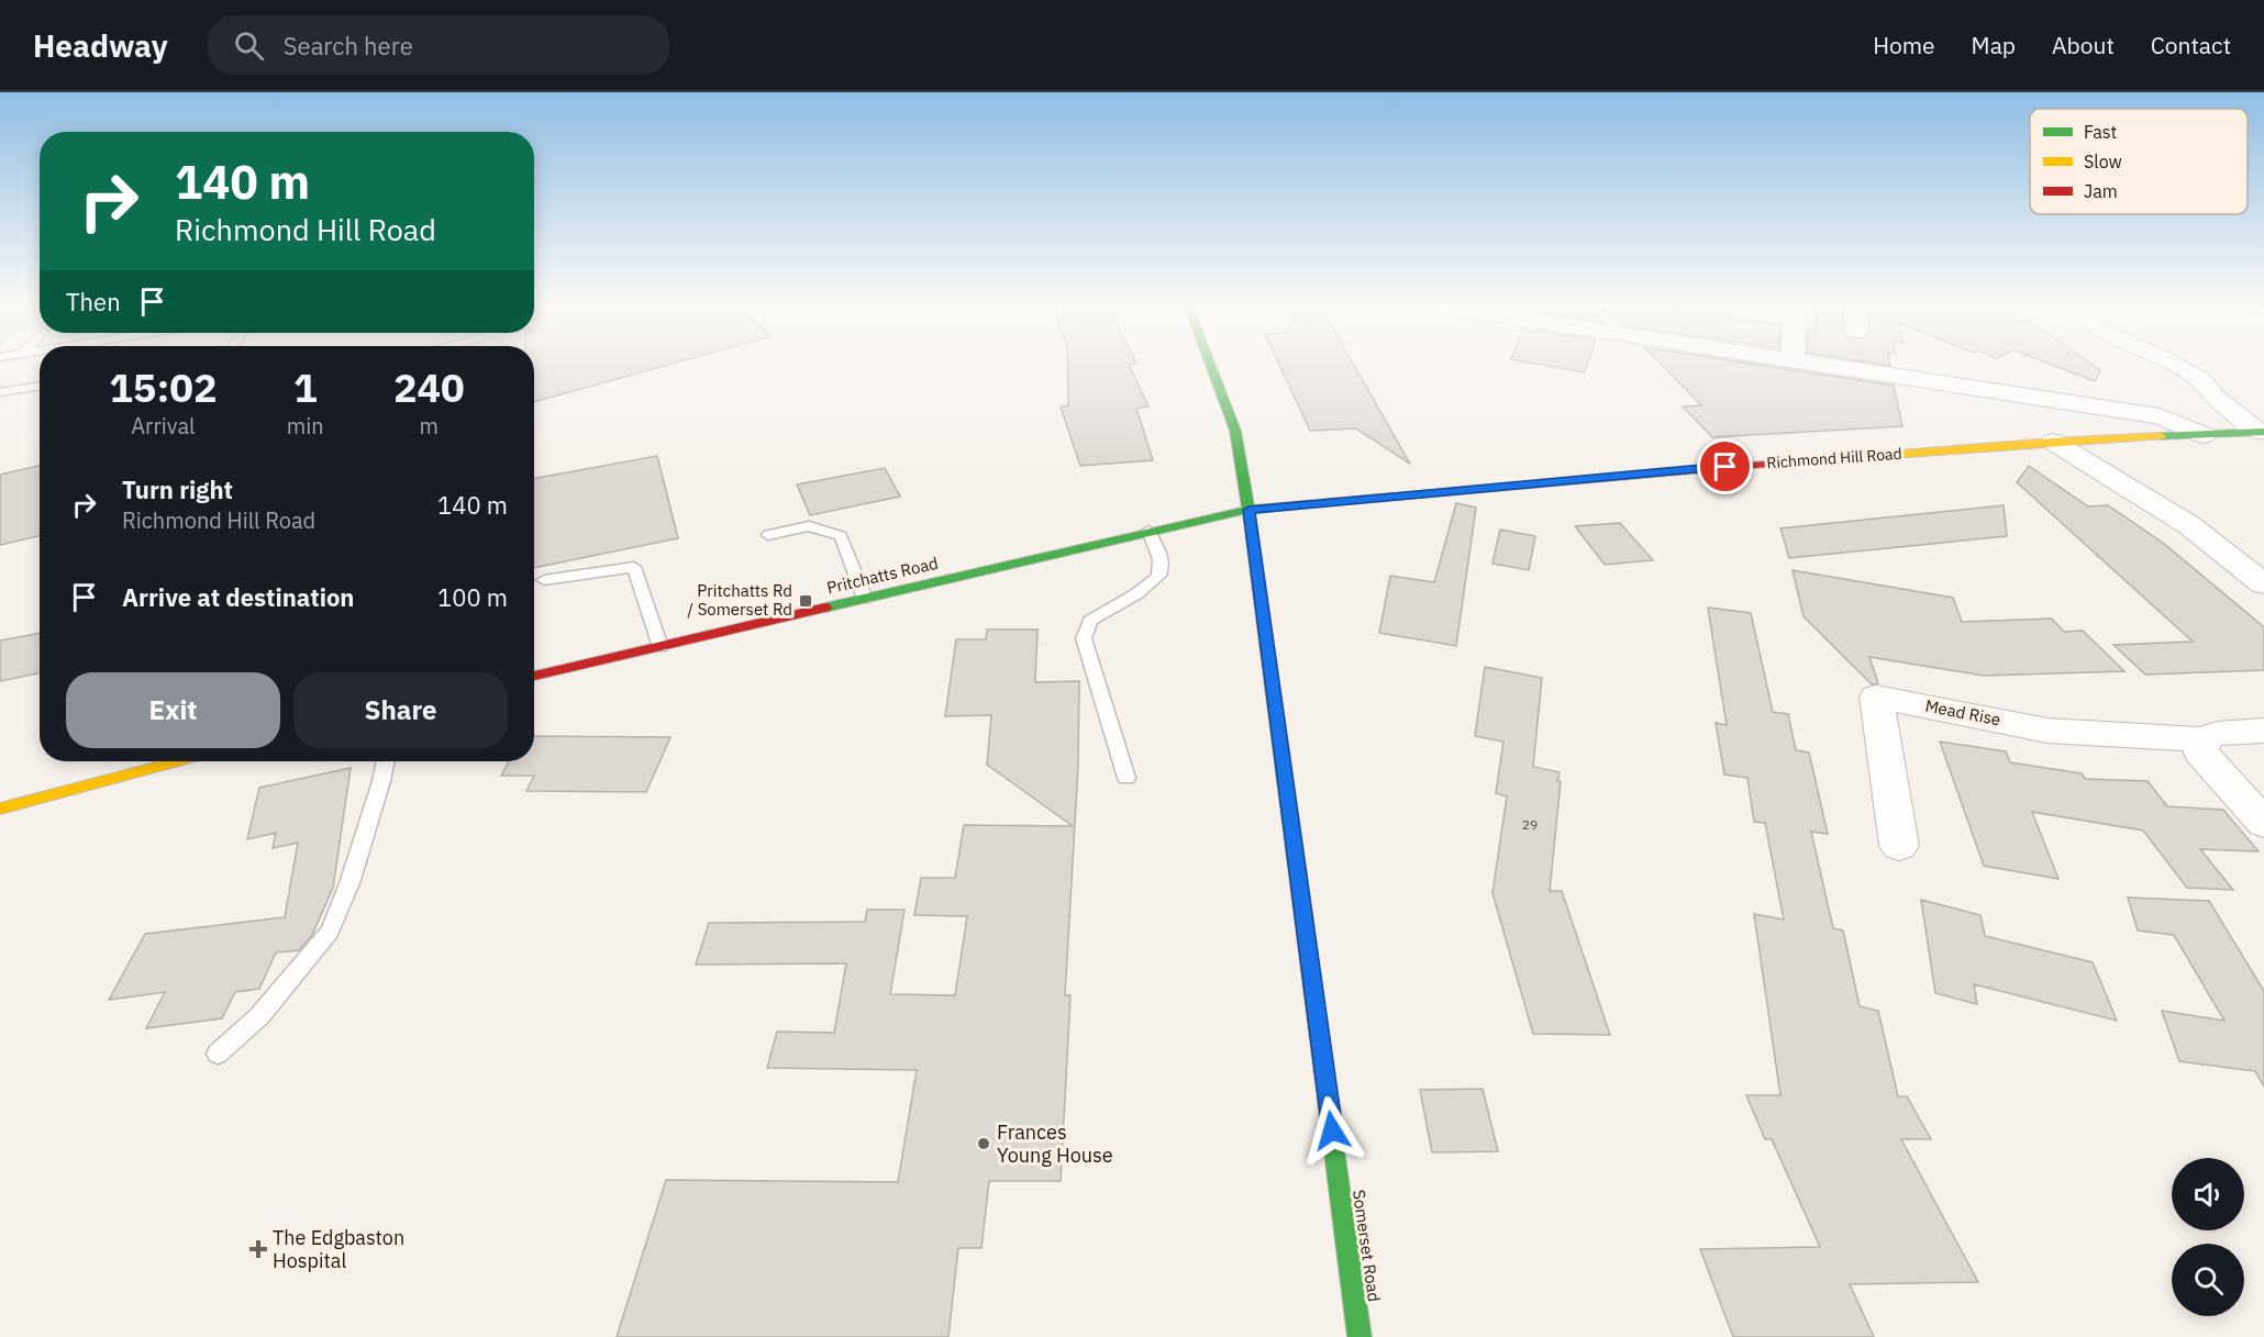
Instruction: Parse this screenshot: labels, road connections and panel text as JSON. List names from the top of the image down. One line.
{"streets":{"street":["Richmond Hill Road","Pritchatts Road","Mead Rise","Somerset Road"]},"crossings":[["Richmond Hill Road","Pritchatts Road"],["Richmond Hill Road","Somerset Road"],["Pritchatts Road","Somerset Road"]],"places":{"transit":["Pritchatts Rd / Somerset Rd"],"other":["Frances Young House"],"health":["The Edgbaston Hospital"]},"house_numbers":["29"],"legend":["Fast","Slow","Jam"],"page":{"header":"Headway","search":"Search here","nav":["Home","Map","About","Contact"],"turn":["140 m","Richmond Hill Road"],"then":"Then","eta":["15:02","Arrival","1","min","240","m"],"list":[{"name":"Turn right","note":"Richmond Hill Road","value":"140 m"},{"name":"Arrive at destination","value":"100 m"}],"buttons":["Exit","Share"]}}
